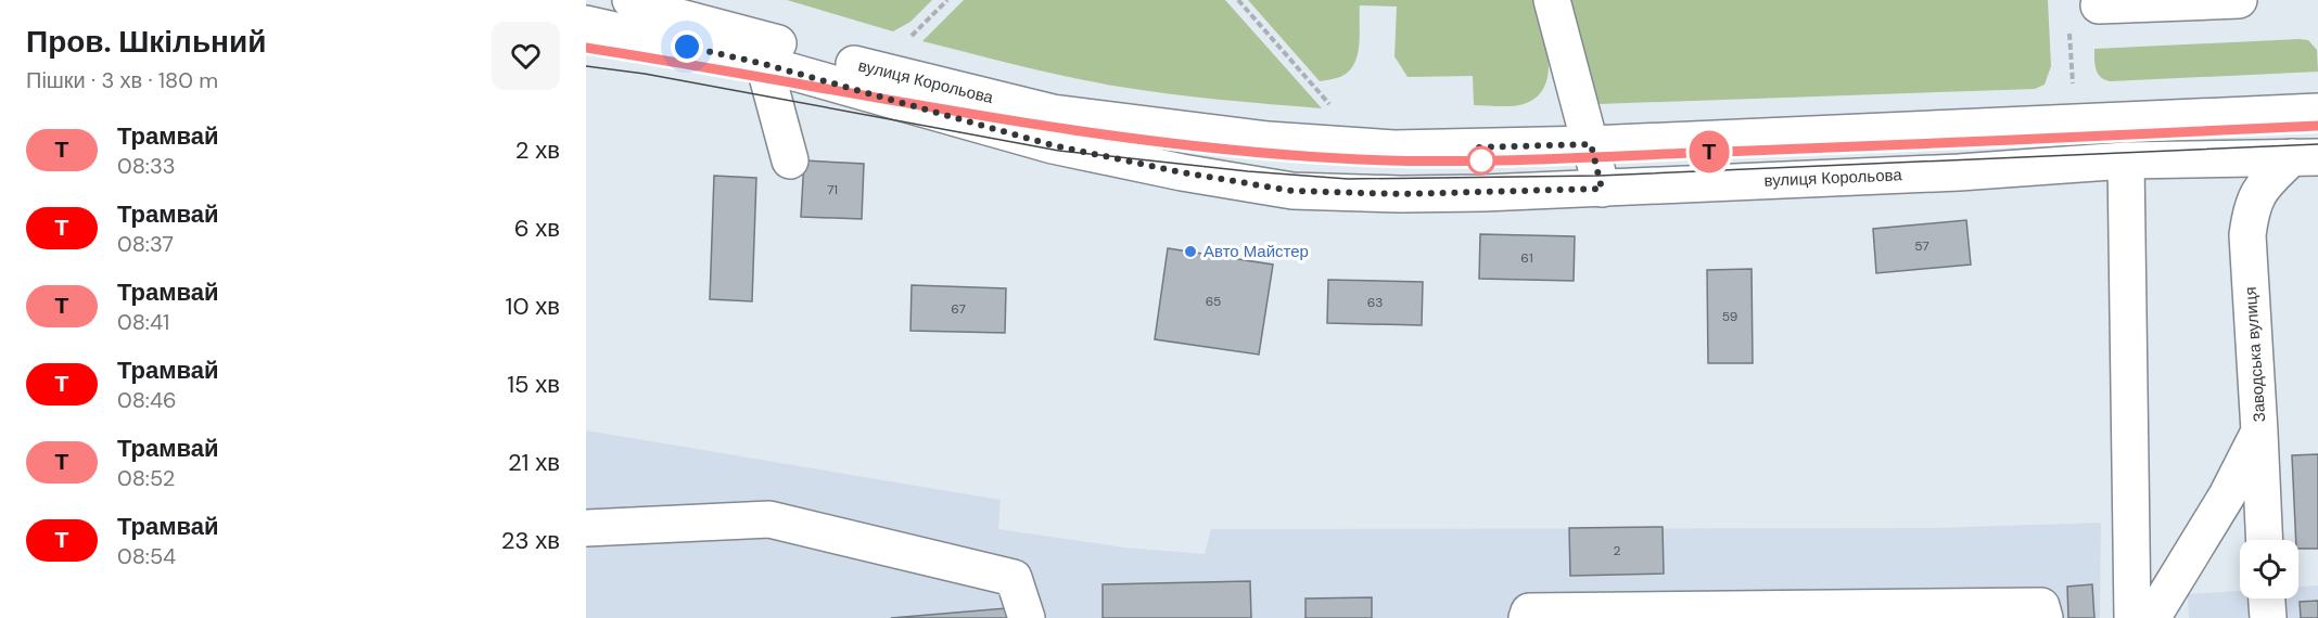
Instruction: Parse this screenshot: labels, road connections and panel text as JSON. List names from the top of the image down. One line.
{"streets":{"main road":["вулиця Корольова","Заводська вулиця"]},"crossings":[["вулиця Корольова","Заводська вулиця"]],"places":["Авто Майстер"],"lines":["tram line Т"],"house_numbers":["71","57","61","65","63","67","59","2"],"page":{"heading":["Пров. Шкільний","Пішки · 3 хв · 180 m"],"on_map":"Т","list":[{"mark":"Т","name":"Трамвай","note":"08:33","value":"2 хв"},{"mark":"Т","name":"Трамвай","note":"08:37","value":"6 хв"},{"mark":"Т","name":"Трамвай","note":"08:41","value":"10 хв"},{"mark":"Т","name":"Трамвай","note":"08:46","value":"15 хв"},{"mark":"Т","name":"Трамвай","note":"08:52","value":"21 хв"},{"mark":"Т","name":"Трамвай","note":"08:54","value":"23 хв"}]}}
